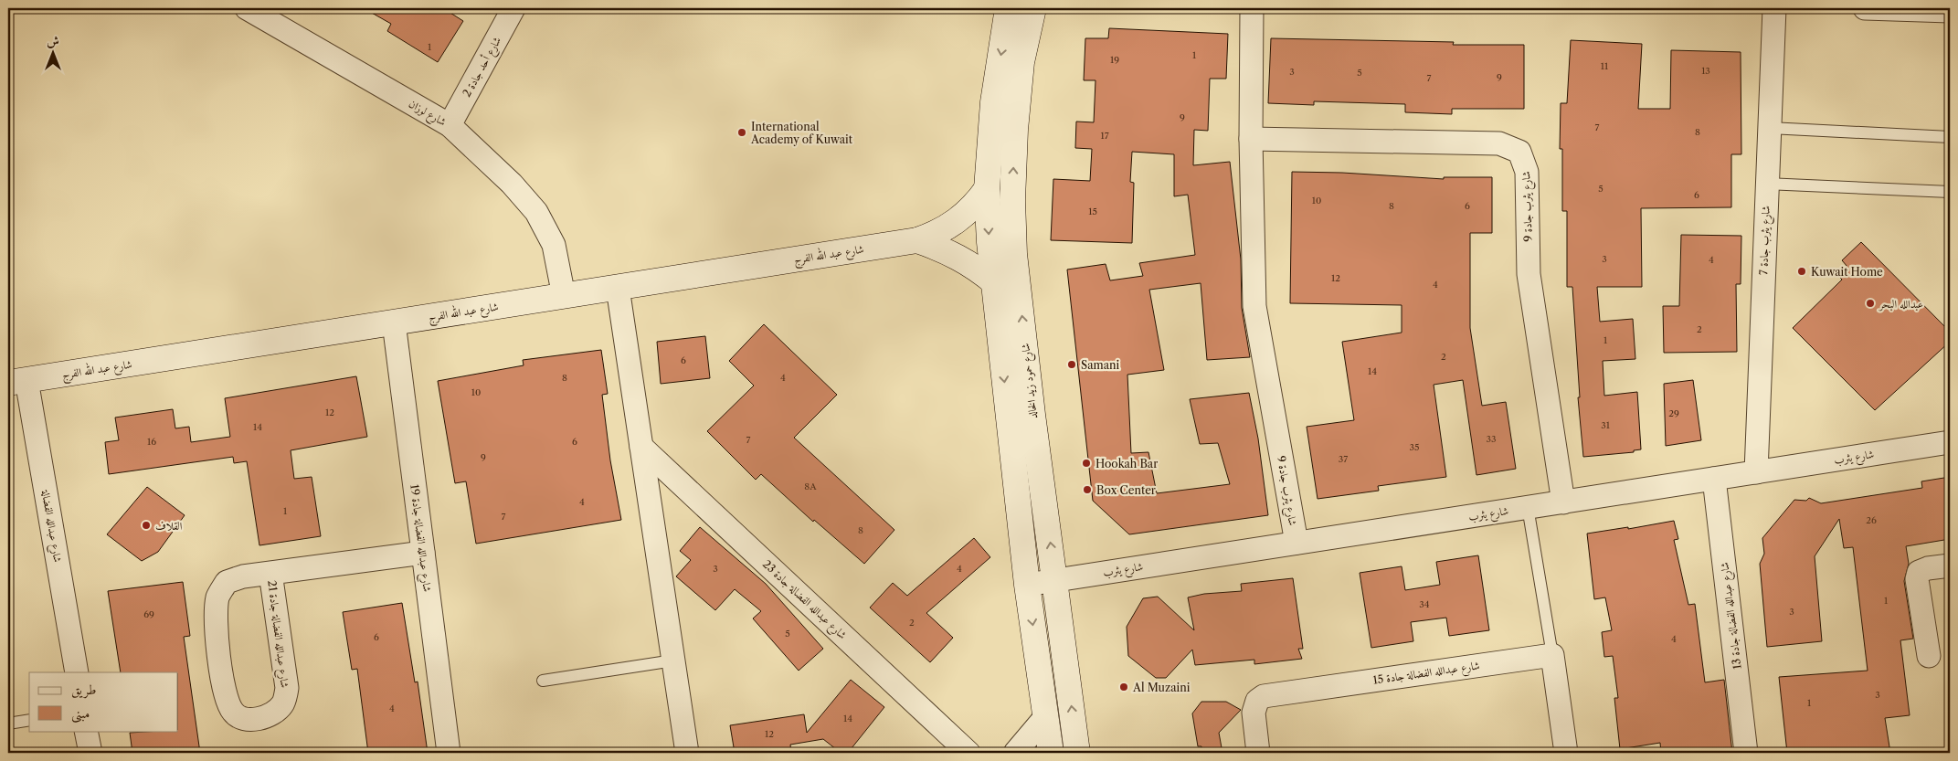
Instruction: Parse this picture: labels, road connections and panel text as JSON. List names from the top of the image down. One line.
{"streets":{"main road":["شارع عبد الله الفرج","شارع حمود زيد الخالد"],"street":["شارع أحد جادة 2","شارع لوزان","شارع يثرب جادة 9","شارع يثرب جادة 7","شارع يثرب","شارع عبدالله الفضالة","شارع عبدالله الفضالة جادة 19","شارع عبدالله الفضالة جادة 23","شارع عبدالله الفضالة جادة 13","شارع عبدالله الفضالة جادة 21","شارع عبدالله الفضالة جادة 15"]},"crossings":[["شارع أحد جادة 2","شارع لوزان"],["شارع لوزان","شارع عبد الله الفرج"],["شارع يثرب جادة 9","شارع يثرب"],["شارع يثرب جادة 7","شارع يثرب"],["شارع عبد الله الفرج","شارع عبدالله الفضالة"],["شارع عبد الله الفرج","شارع عبدالله الفضالة جادة 19"],["شارع حمود زيد الخالد","شارع يثرب"],["شارع يثرب","شارع عبدالله الفضالة جادة 13"],["شارع عبدالله الفضالة جادة 19","شارع عبدالله الفضالة جادة 21"]],"places":["International Academy of Kuwait","Kuwait Home","عبدالله البحر","Samani","Hookah Bar","Box Center","القلاف","Al Muzaini"],"house_numbers":["1","1","19","11","13","3","5","9","7","9","7","8","17","5","6","10","8","6","15","3","4","12","4","2","1","2","6","14","8","4","10","12","29","31","14","33","7","16","6","35","9","37","8A","4","1","7","26","8","3","4","1","34","3","69","2","5","6","4","3","1","4","14","12"],"legend":["طريق","مبنى"],"north":"top"}
